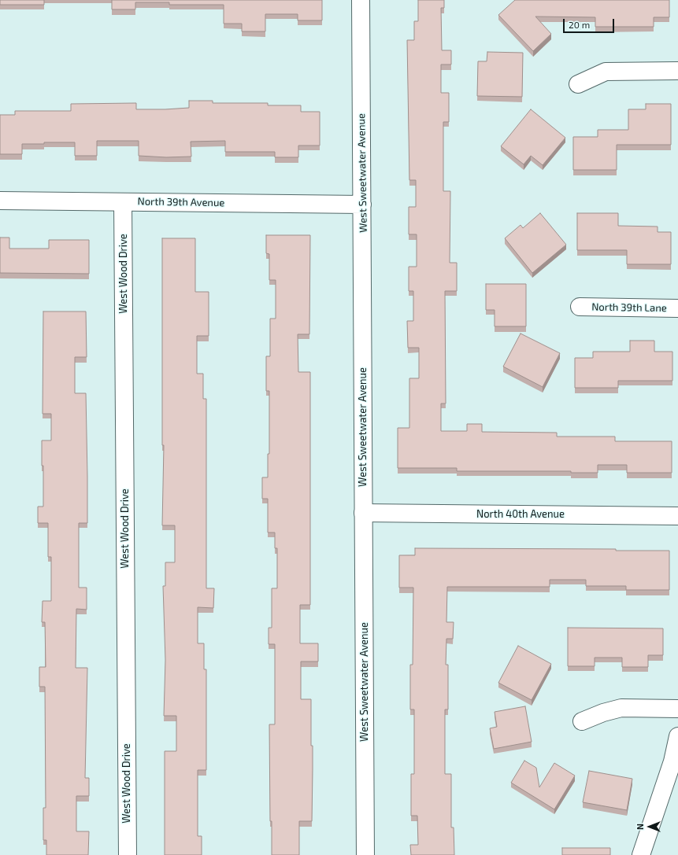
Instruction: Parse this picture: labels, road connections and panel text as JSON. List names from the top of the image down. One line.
{"streets":{"street":["West Sweetwater Avenue","North 39th Avenue","West Wood Drive","North 39th Lane","North 40th Avenue"]},"crossings":[["West Sweetwater Avenue","North 39th Avenue"],["West Sweetwater Avenue","North 40th Avenue"],["North 39th Avenue","West Wood Drive"]],"scale_bar":"20 m","north":"left"}
